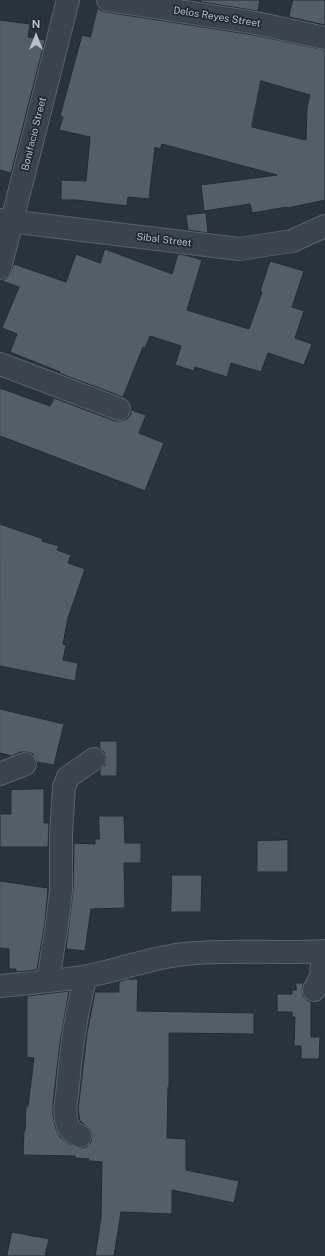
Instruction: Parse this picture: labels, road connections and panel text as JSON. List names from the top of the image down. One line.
{"streets":{"street":["Delos Reyes Street","Bonifacio Street","Sibal Street"]},"crossings":[["Bonifacio Street","Sibal Street"]],"north":"top"}
